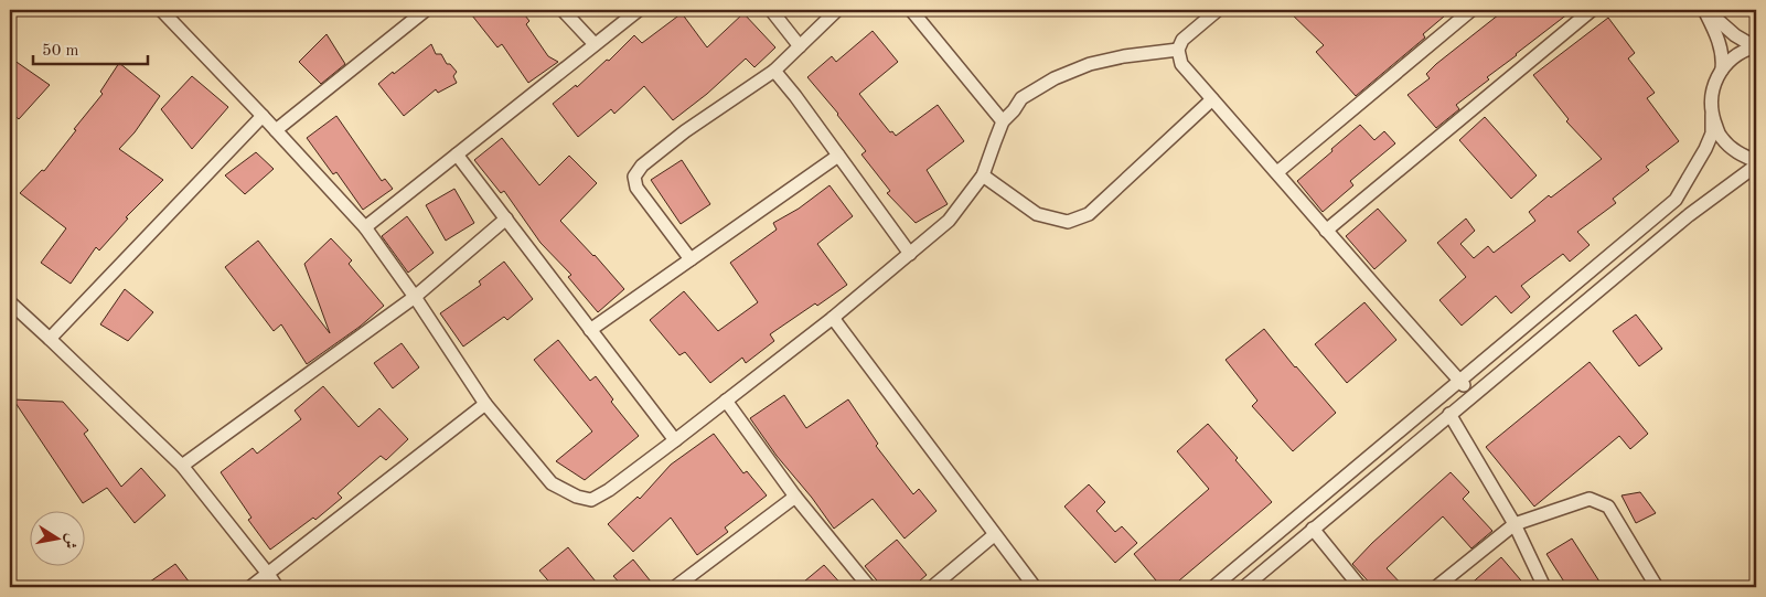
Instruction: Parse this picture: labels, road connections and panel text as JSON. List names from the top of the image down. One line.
{"scale_bar":"50 m","north":"right"}
